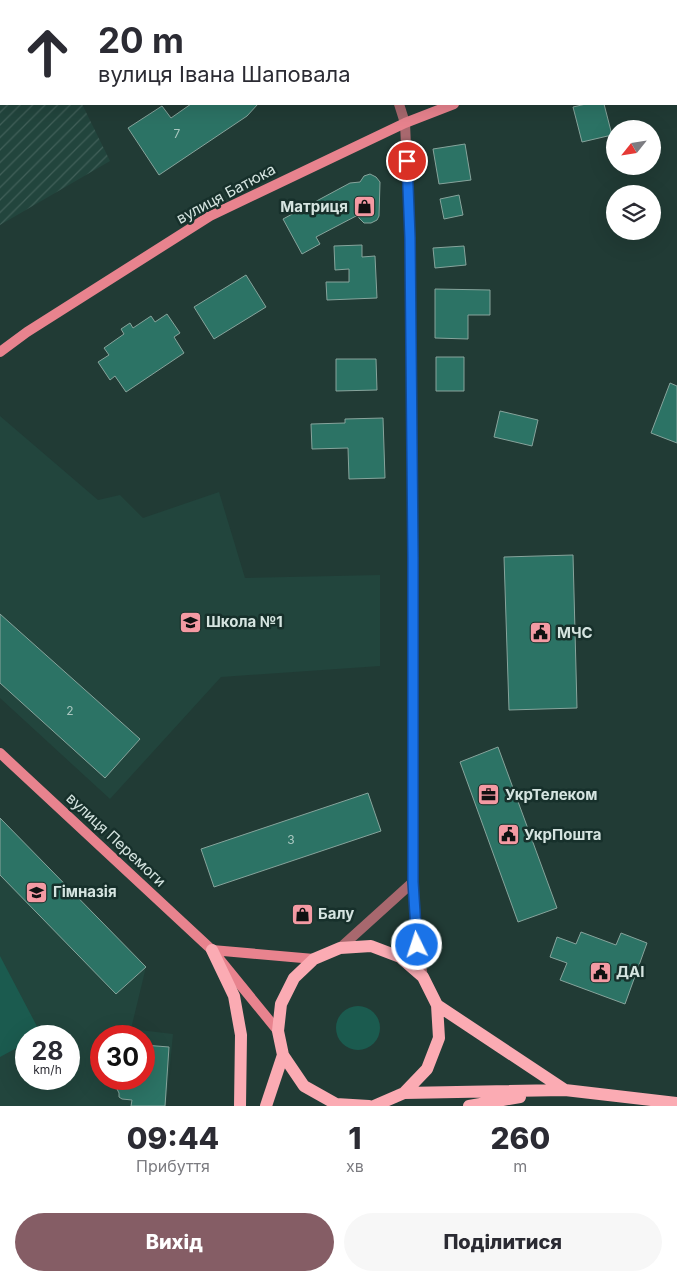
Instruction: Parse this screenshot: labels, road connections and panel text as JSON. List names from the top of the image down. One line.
{"streets":{"street":["вулиця Батюка","вулиця Перемоги"]},"places":{"shop":["Матриця","Балу"],"school or university":["Школа №1","Гімназія"],"public building":["МЧС","УкрПошта","ДАI"],"office":["УкрТелеком"]},"house_numbers":["7","2","3"],"north":"bottom left","page":{"turn":["20 m","вулиця Івана Шаповала"],"speed":"28 km/h","limit":"30","eta":["09:44","Прибуття","1","хв","260","m"],"buttons":["Вихід","Поділитися"]}}
